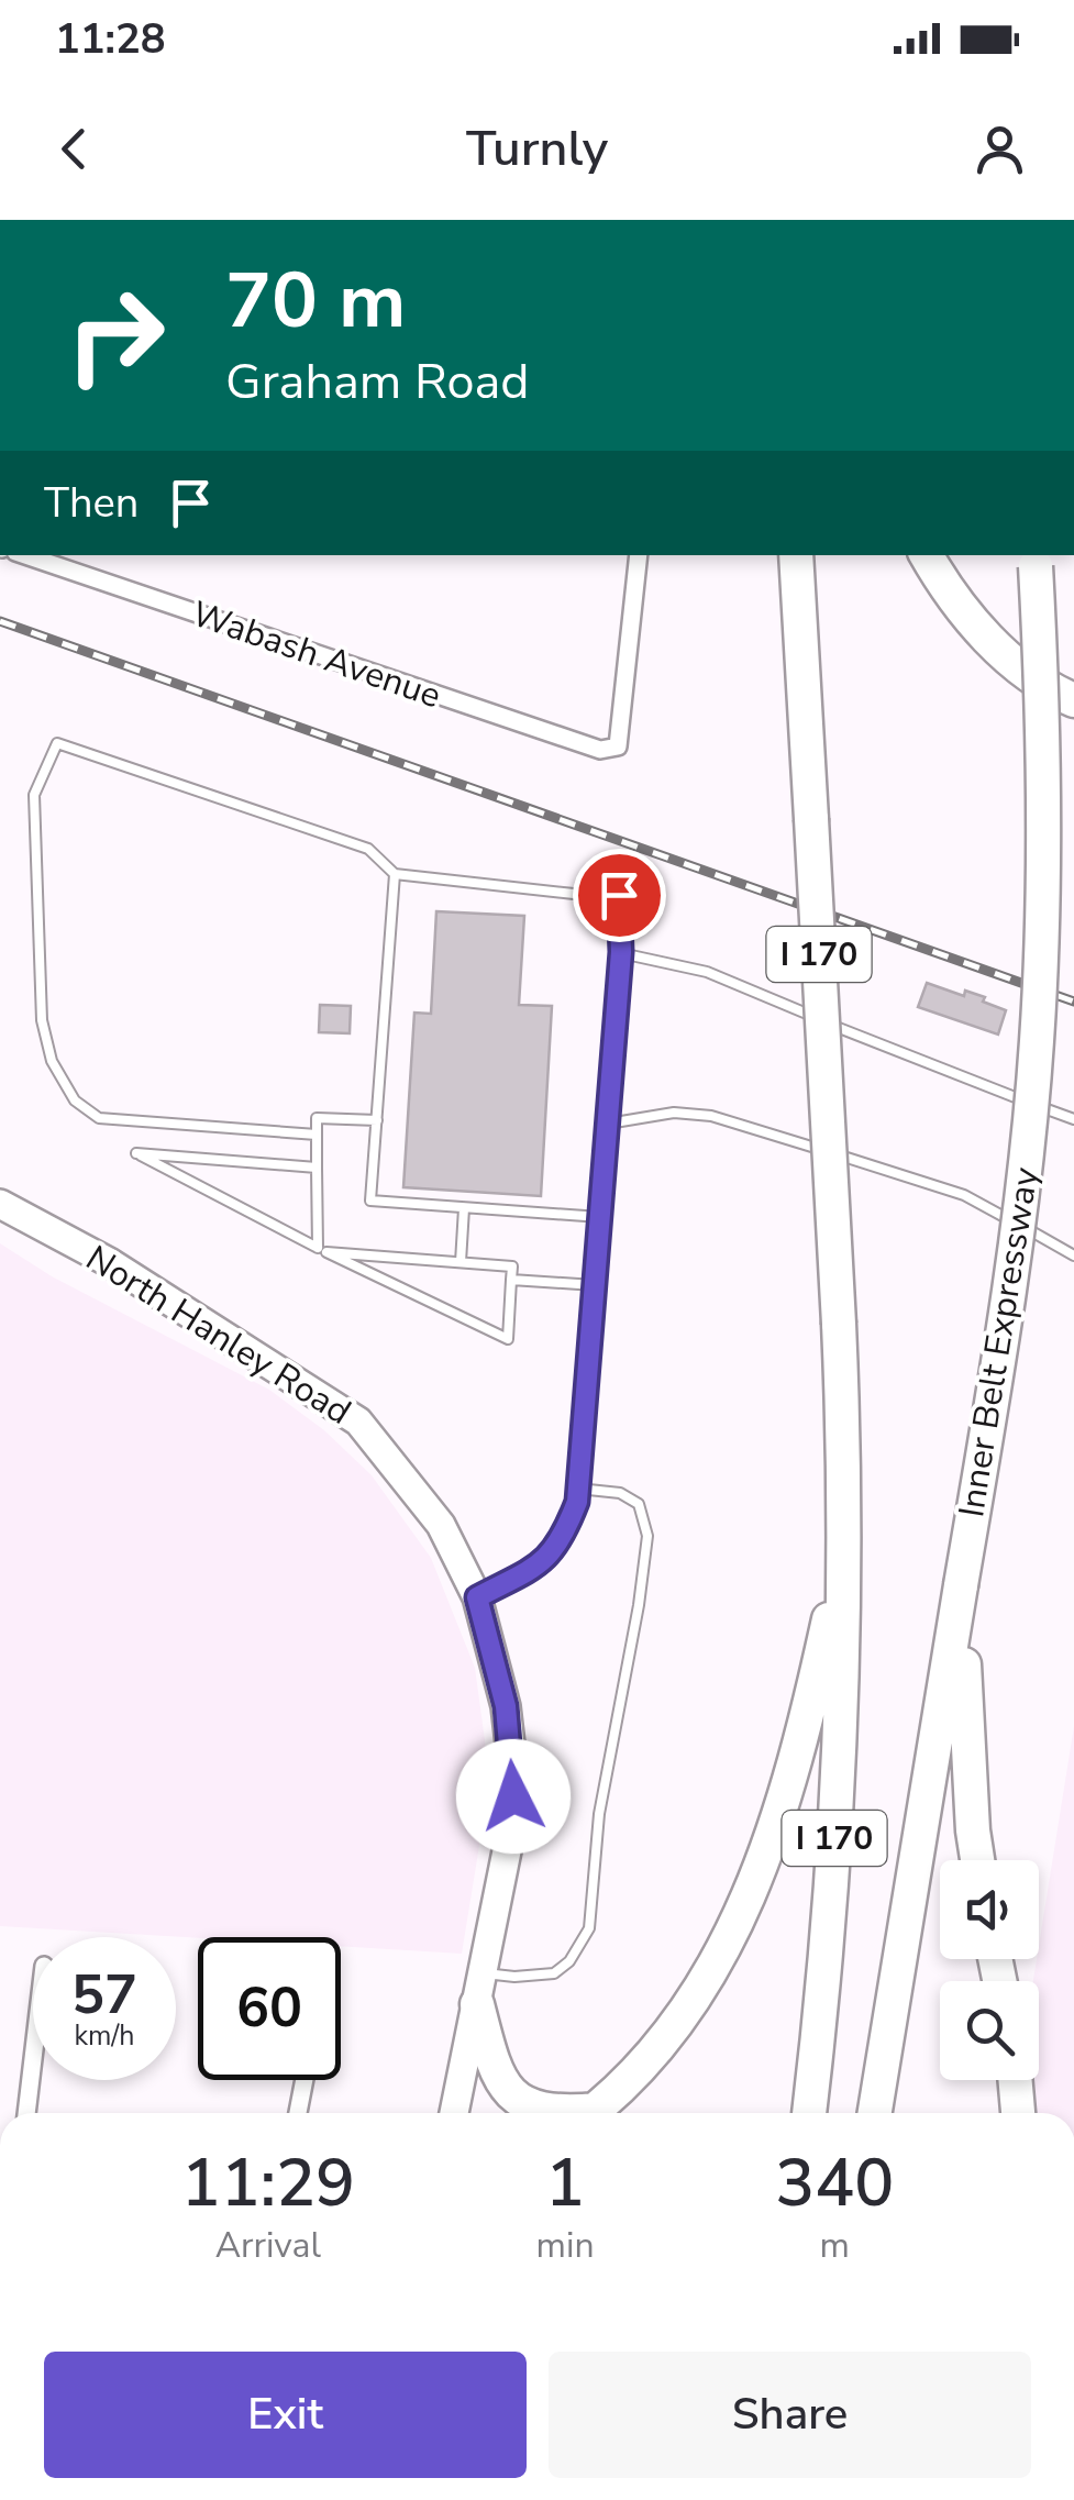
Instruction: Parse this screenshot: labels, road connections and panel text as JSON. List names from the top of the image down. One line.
{"streets":{"highway":["I 170","Inner Belt Expressway"],"main road":["North Hanley Road"],"street":["Wabash Avenue"]},"page":{"status":"11:28","header":"Turnly","turn":["70 m","Graham Road"],"then":"Then","speed":"57 km/h","limit":"60","eta":["11:29","Arrival","1","min","340","m"],"buttons":["Exit","Share"]}}
